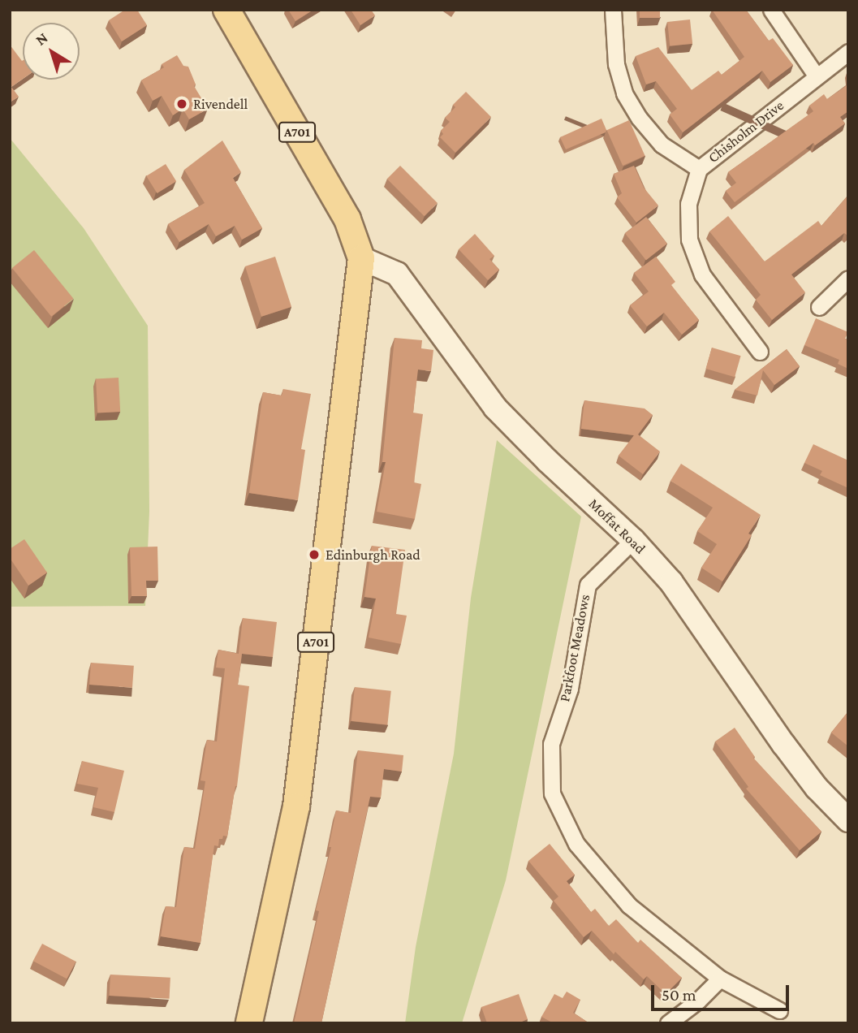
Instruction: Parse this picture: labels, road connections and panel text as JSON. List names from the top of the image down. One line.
{"streets":{"main road":["A701"],"street":["Chisholm Drive","Moffat Road","Parkfoot Meadows"]},"crossings":[["A701","Moffat Road"],["Moffat Road","Parkfoot Meadows"]],"places":["Rivendell","Edinburgh Road"],"scale_bar":"50 m","north":"top left"}
